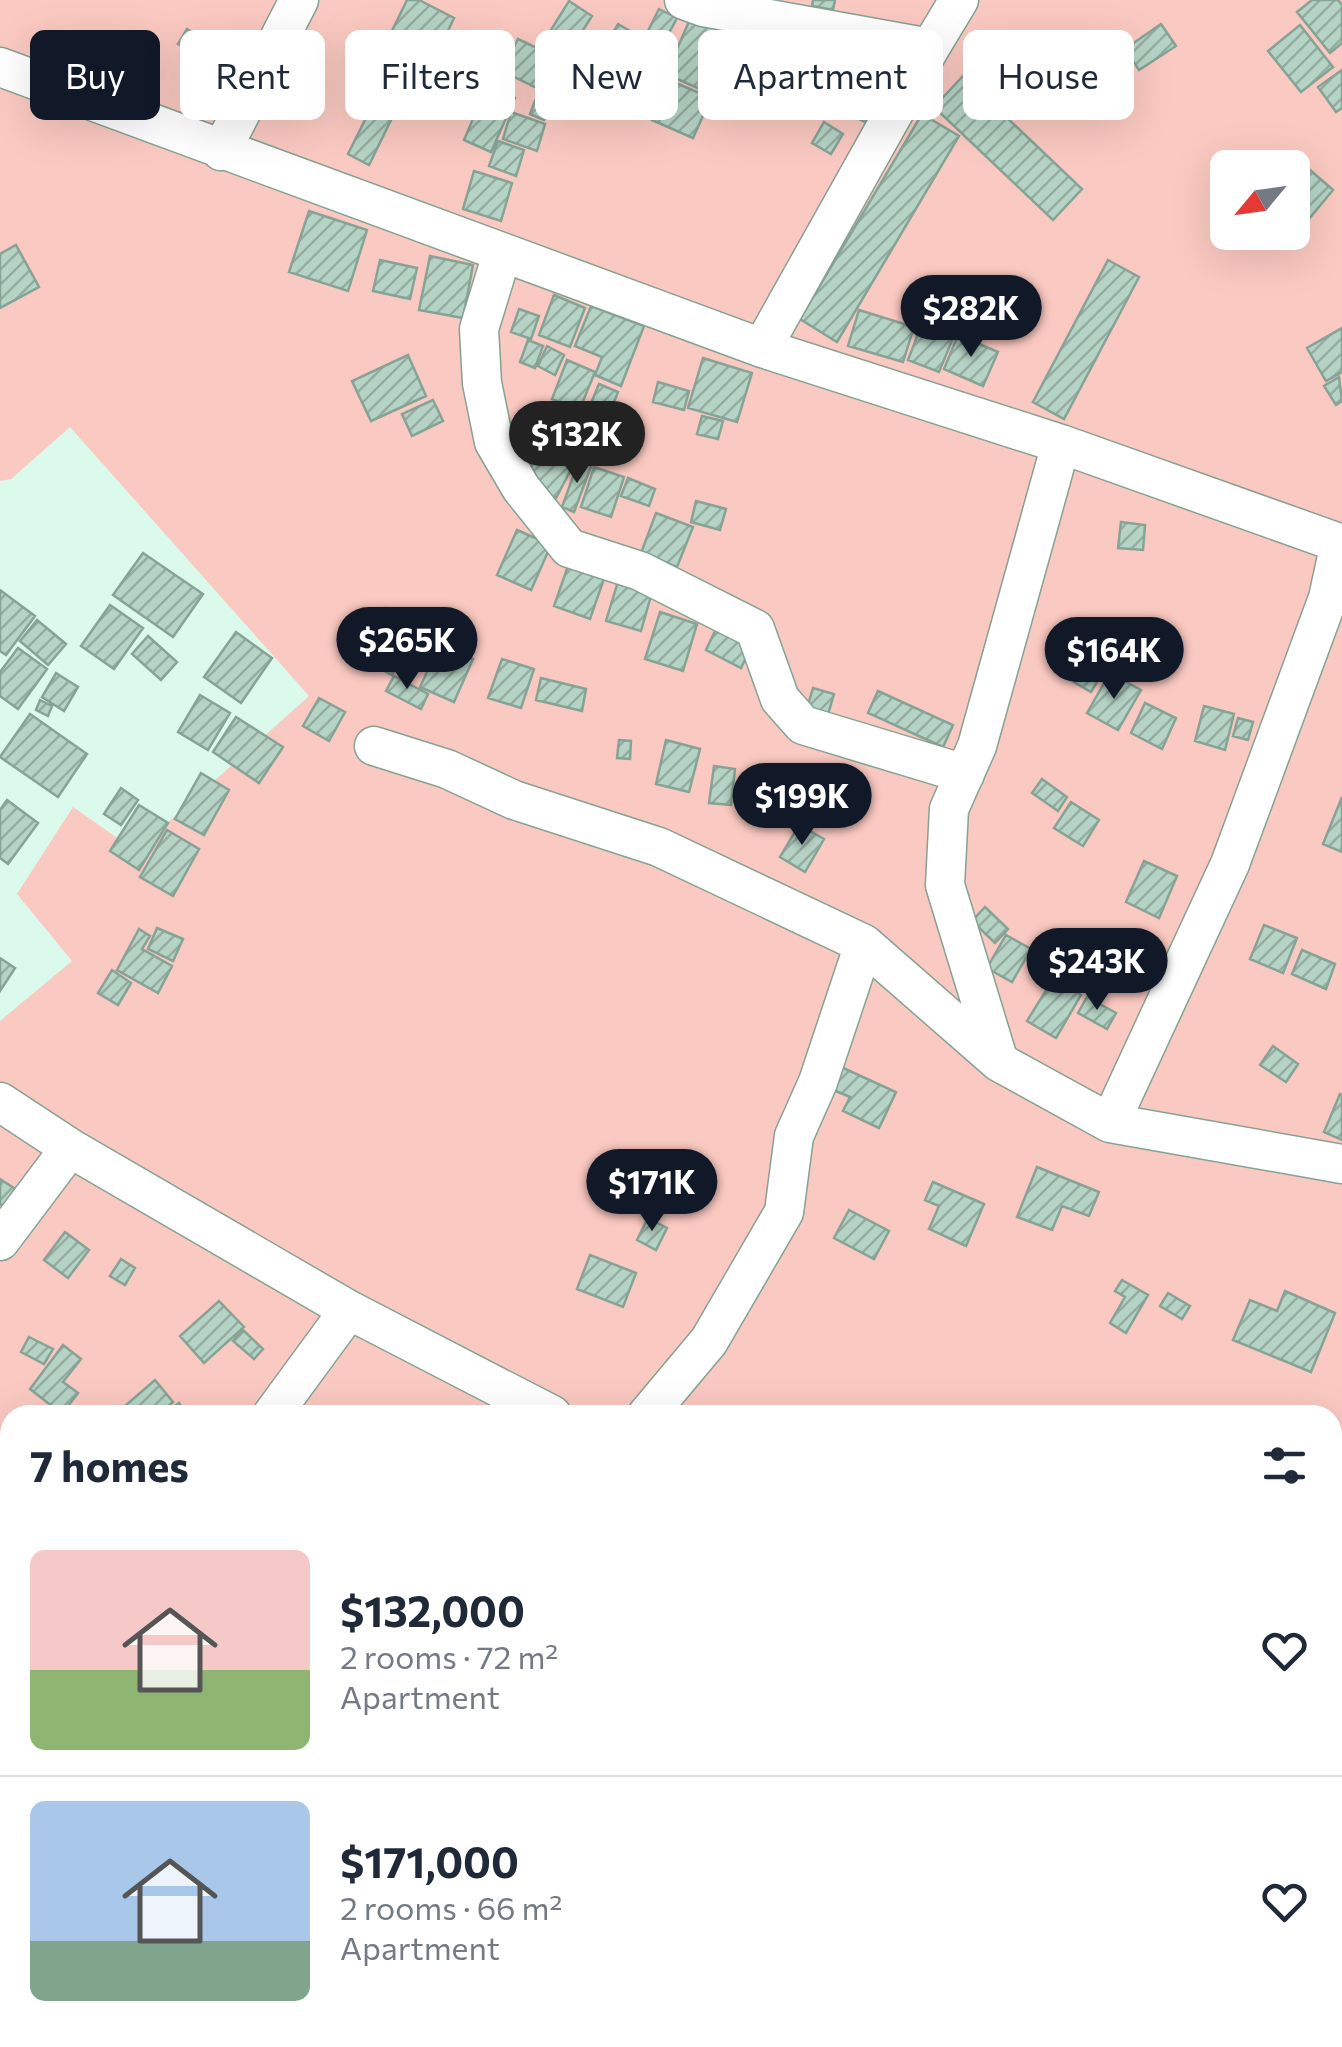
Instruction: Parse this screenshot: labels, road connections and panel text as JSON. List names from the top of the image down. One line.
{"north":"bottom left","page":{"chip":["Buy","Rent","Filters","New","Apartment","House"],"price":["$282K","$132K","$265K","$164K","$199K","$243K","$171K"],"heading":"7 homes","list":[{"name":"$132,000","note":"2 rooms · 72 m² · Apartment"},{"name":"$171,000","note":"2 rooms · 66 m² · Apartment"}]}}
